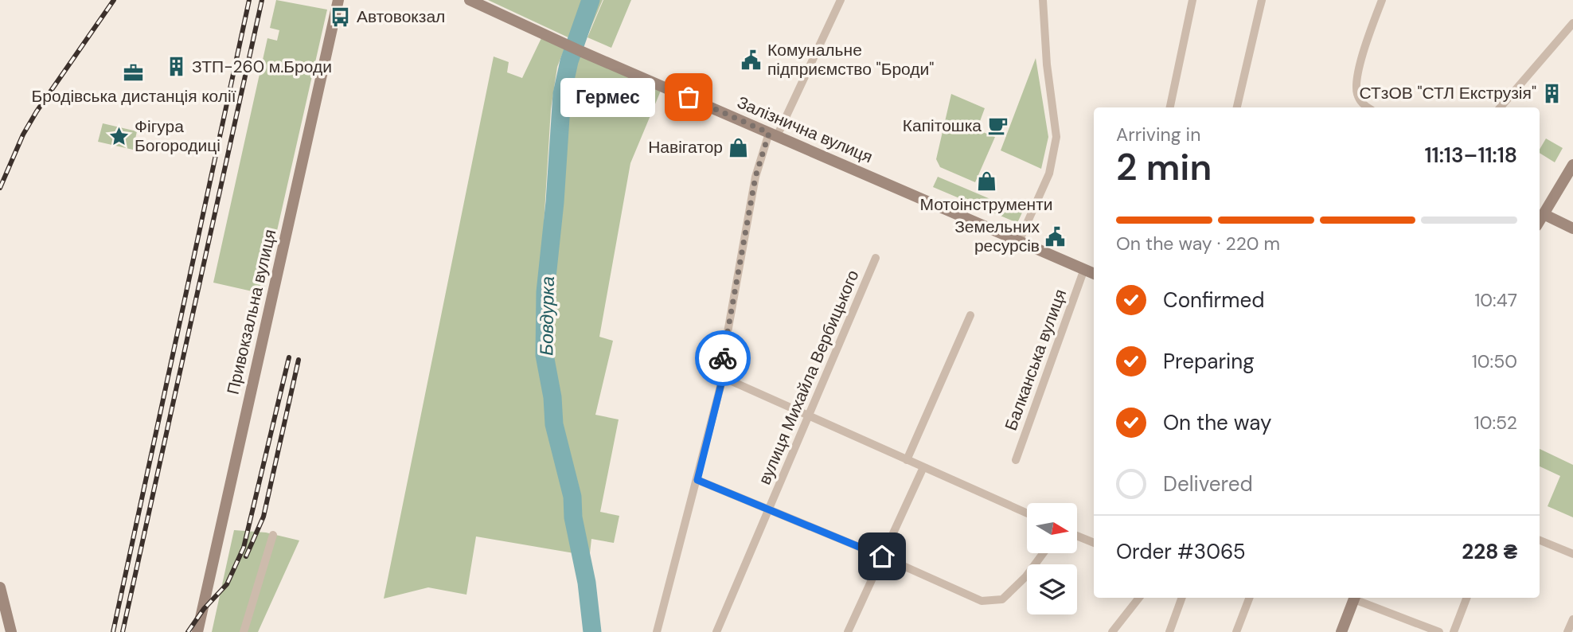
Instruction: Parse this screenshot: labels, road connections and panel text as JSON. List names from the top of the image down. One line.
{"streets":{"main road":["Залізнична вулиця","Привокзальна вулиця"],"street":["Балканська вулиця","вулиця Михайла Вербицького"]},"crossings":[["Залізнична вулиця","Балканська вулиця"]],"water":["Бовдурка"],"places":{"bus stop":["Автовокзал"],"public building":["Комунальне підприємство \"Броди\"","Земельних ресурсів"],"building":["ЗТП-260 м.Броди","СТзОВ \"СТЛ Екструзія\""],"office":["Бродівська дистанція колії"],"other":["Гермес"],"cafe":["Капітошка"],"place":["Фігура Богородиці"],"shop":["Навігатор","Мотоінструменти"]},"north":"right","page":{"bubble":"Гермес","heading":["2 min","Arriving in","11:13–11:18"],"panel":["Order #3065","228 ₴"],"bar":"On the way · 220 m","list":[["Confirmed","10:47"],["Preparing","10:50"],["On the way","10:52"],"Delivered"]}}
